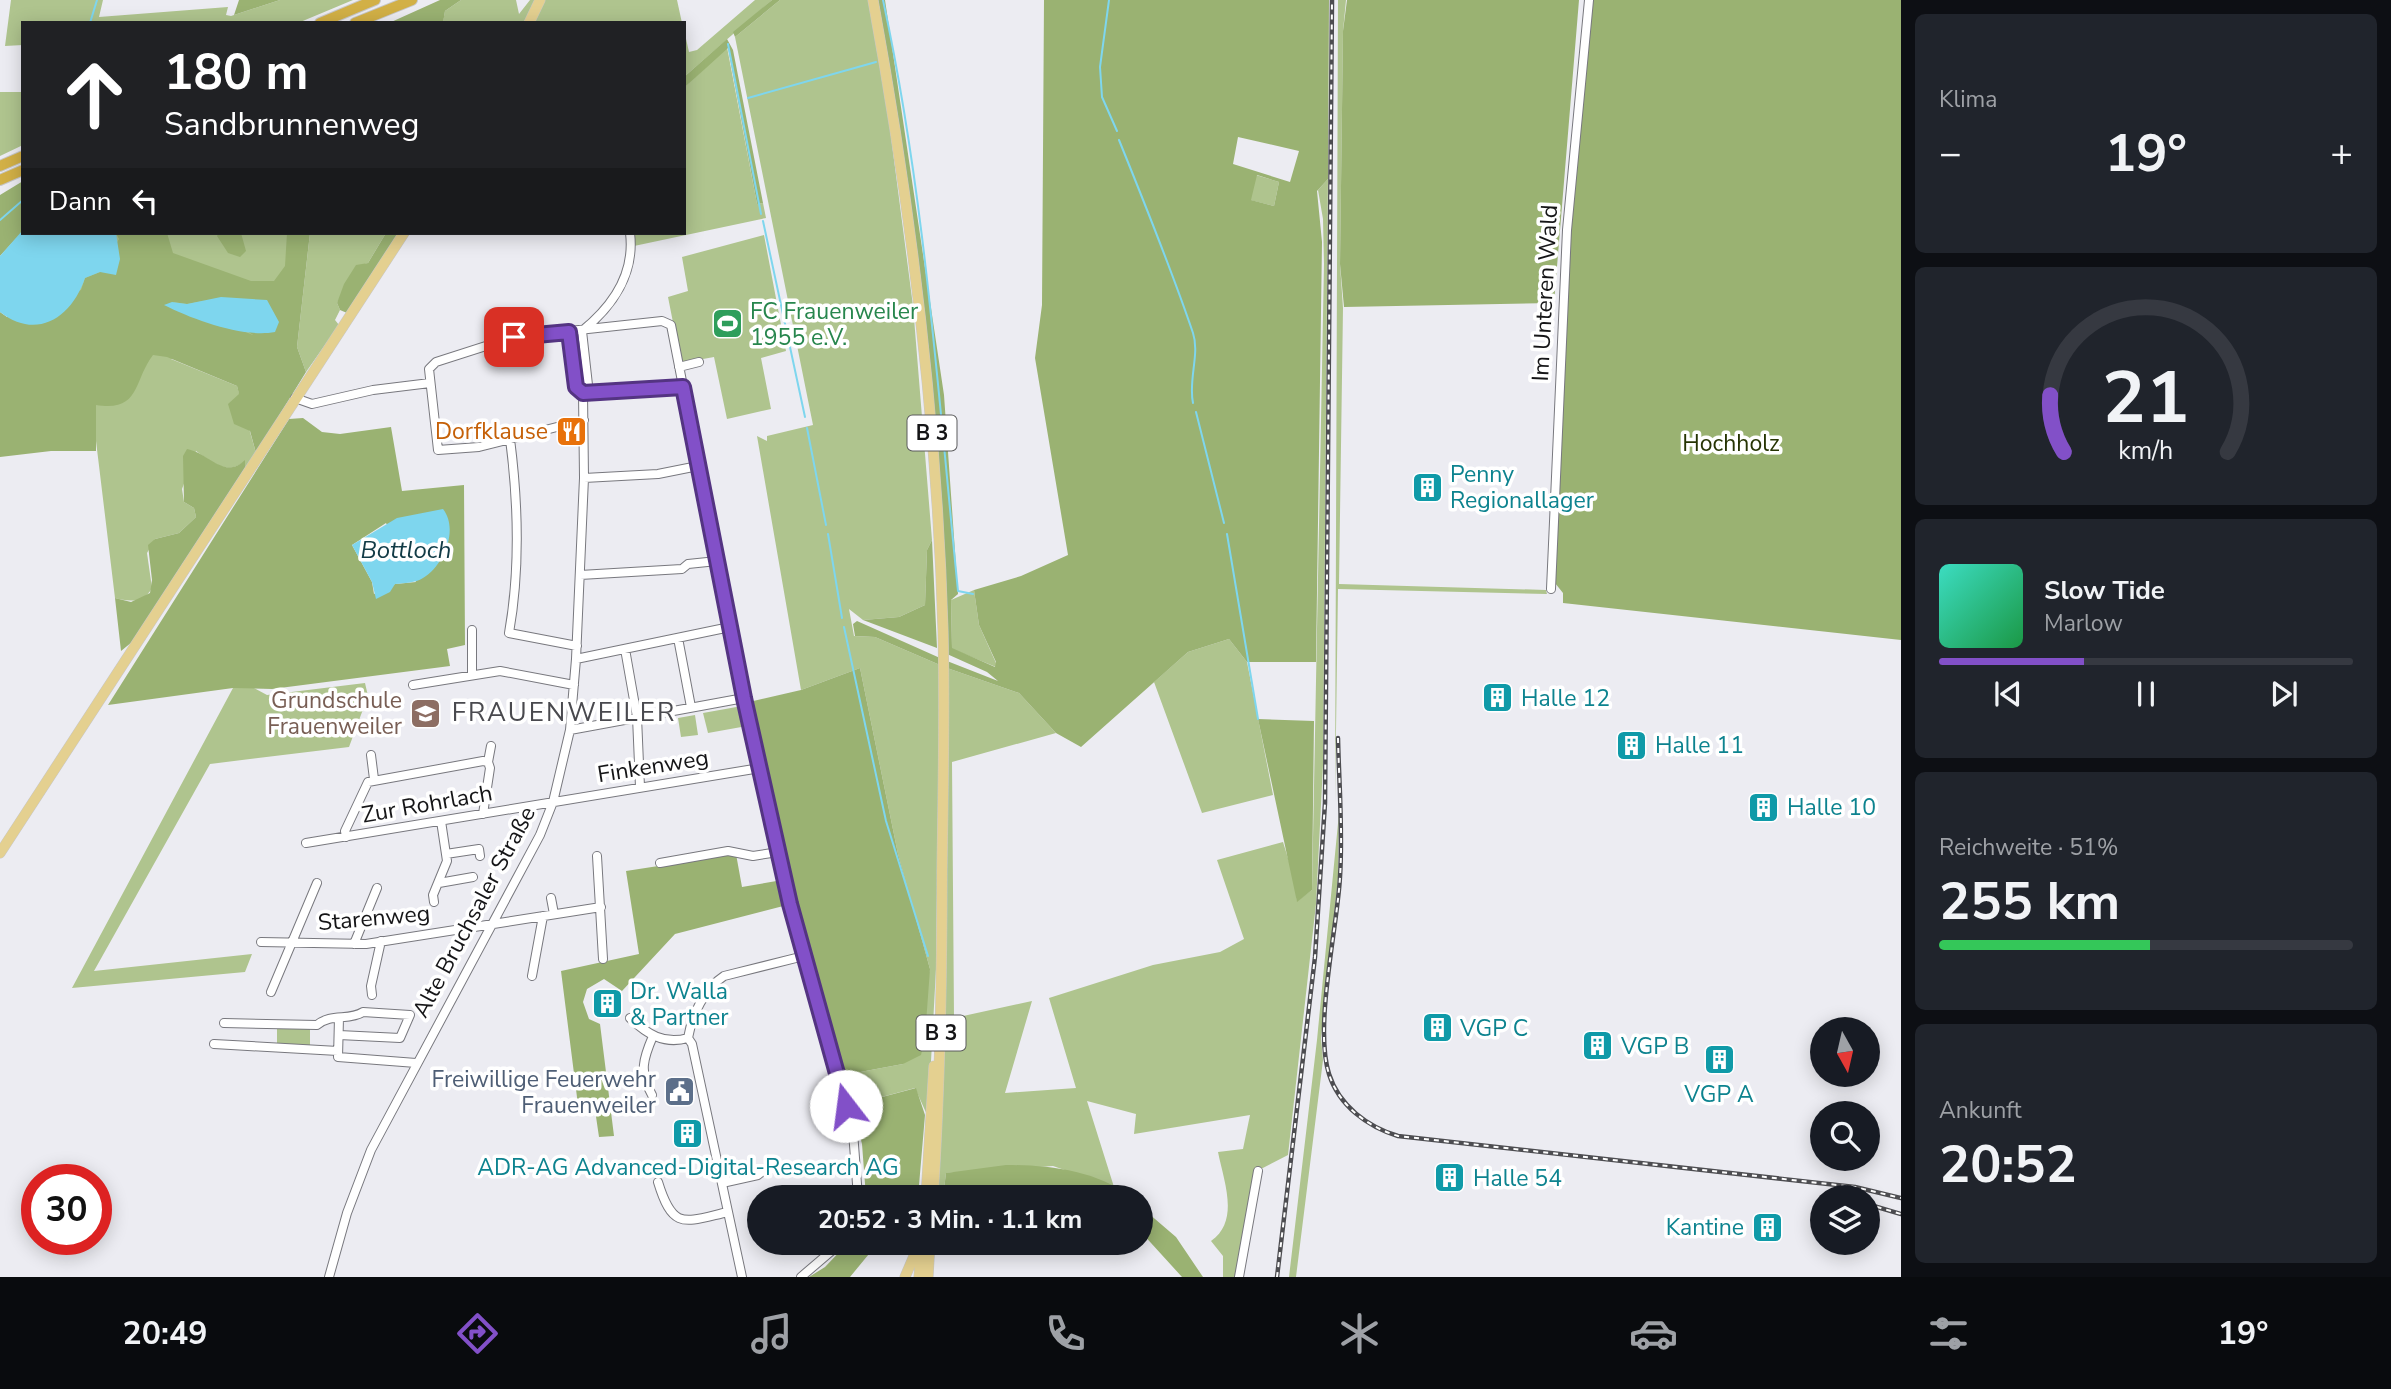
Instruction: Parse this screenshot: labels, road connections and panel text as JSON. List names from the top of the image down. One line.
{"streets":{"main road":["B 3"],"street":["Im Unteren Wald","Finkenweg","Zur Rohrlach","Alte Bruchsaler Straße","Starenweg"]},"crossings":[["Finkenweg","Zur Rohrlach"],["Finkenweg","Alte Bruchsaler Straße"],["Zur Rohrlach","Alte Bruchsaler Straße"],["Alte Bruchsaler Straße","Starenweg"]],"districts":["FRAUENWEILER"],"water":["Bottloch"],"parks":["Hochholz"],"places":{"sports":["FC Frauenweiler 1955 e.V."],"restaurant":["Dorfklause"],"building":["Penny Regionallager","Halle 12","Halle 11","Halle 10","Dr. Walla & Partner","VGP C","VGP B","VGP A","ADR-AG Advanced-Digital-Research AG","Halle 54","Kantine"],"school or university":["Grundschule Frauenweiler"],"public building":["Freiwillige Feuerwehr Frauenweiler"]},"north":"bottom","page":{"tile":["Klima",["Reichweite · 51%","255 km"],["Ankunft","20:52"]],"turn":["180 m","Sandbrunnenweg"],"heat":["−","19°","+"],"then":"Dann","song":["Slow Tide","Marlow"],"limit":"30","trip":"20:52 · 3 Min. · 1.1 km","tabs":["20:49","19°"],"gauge":["21","km/h"]}}
